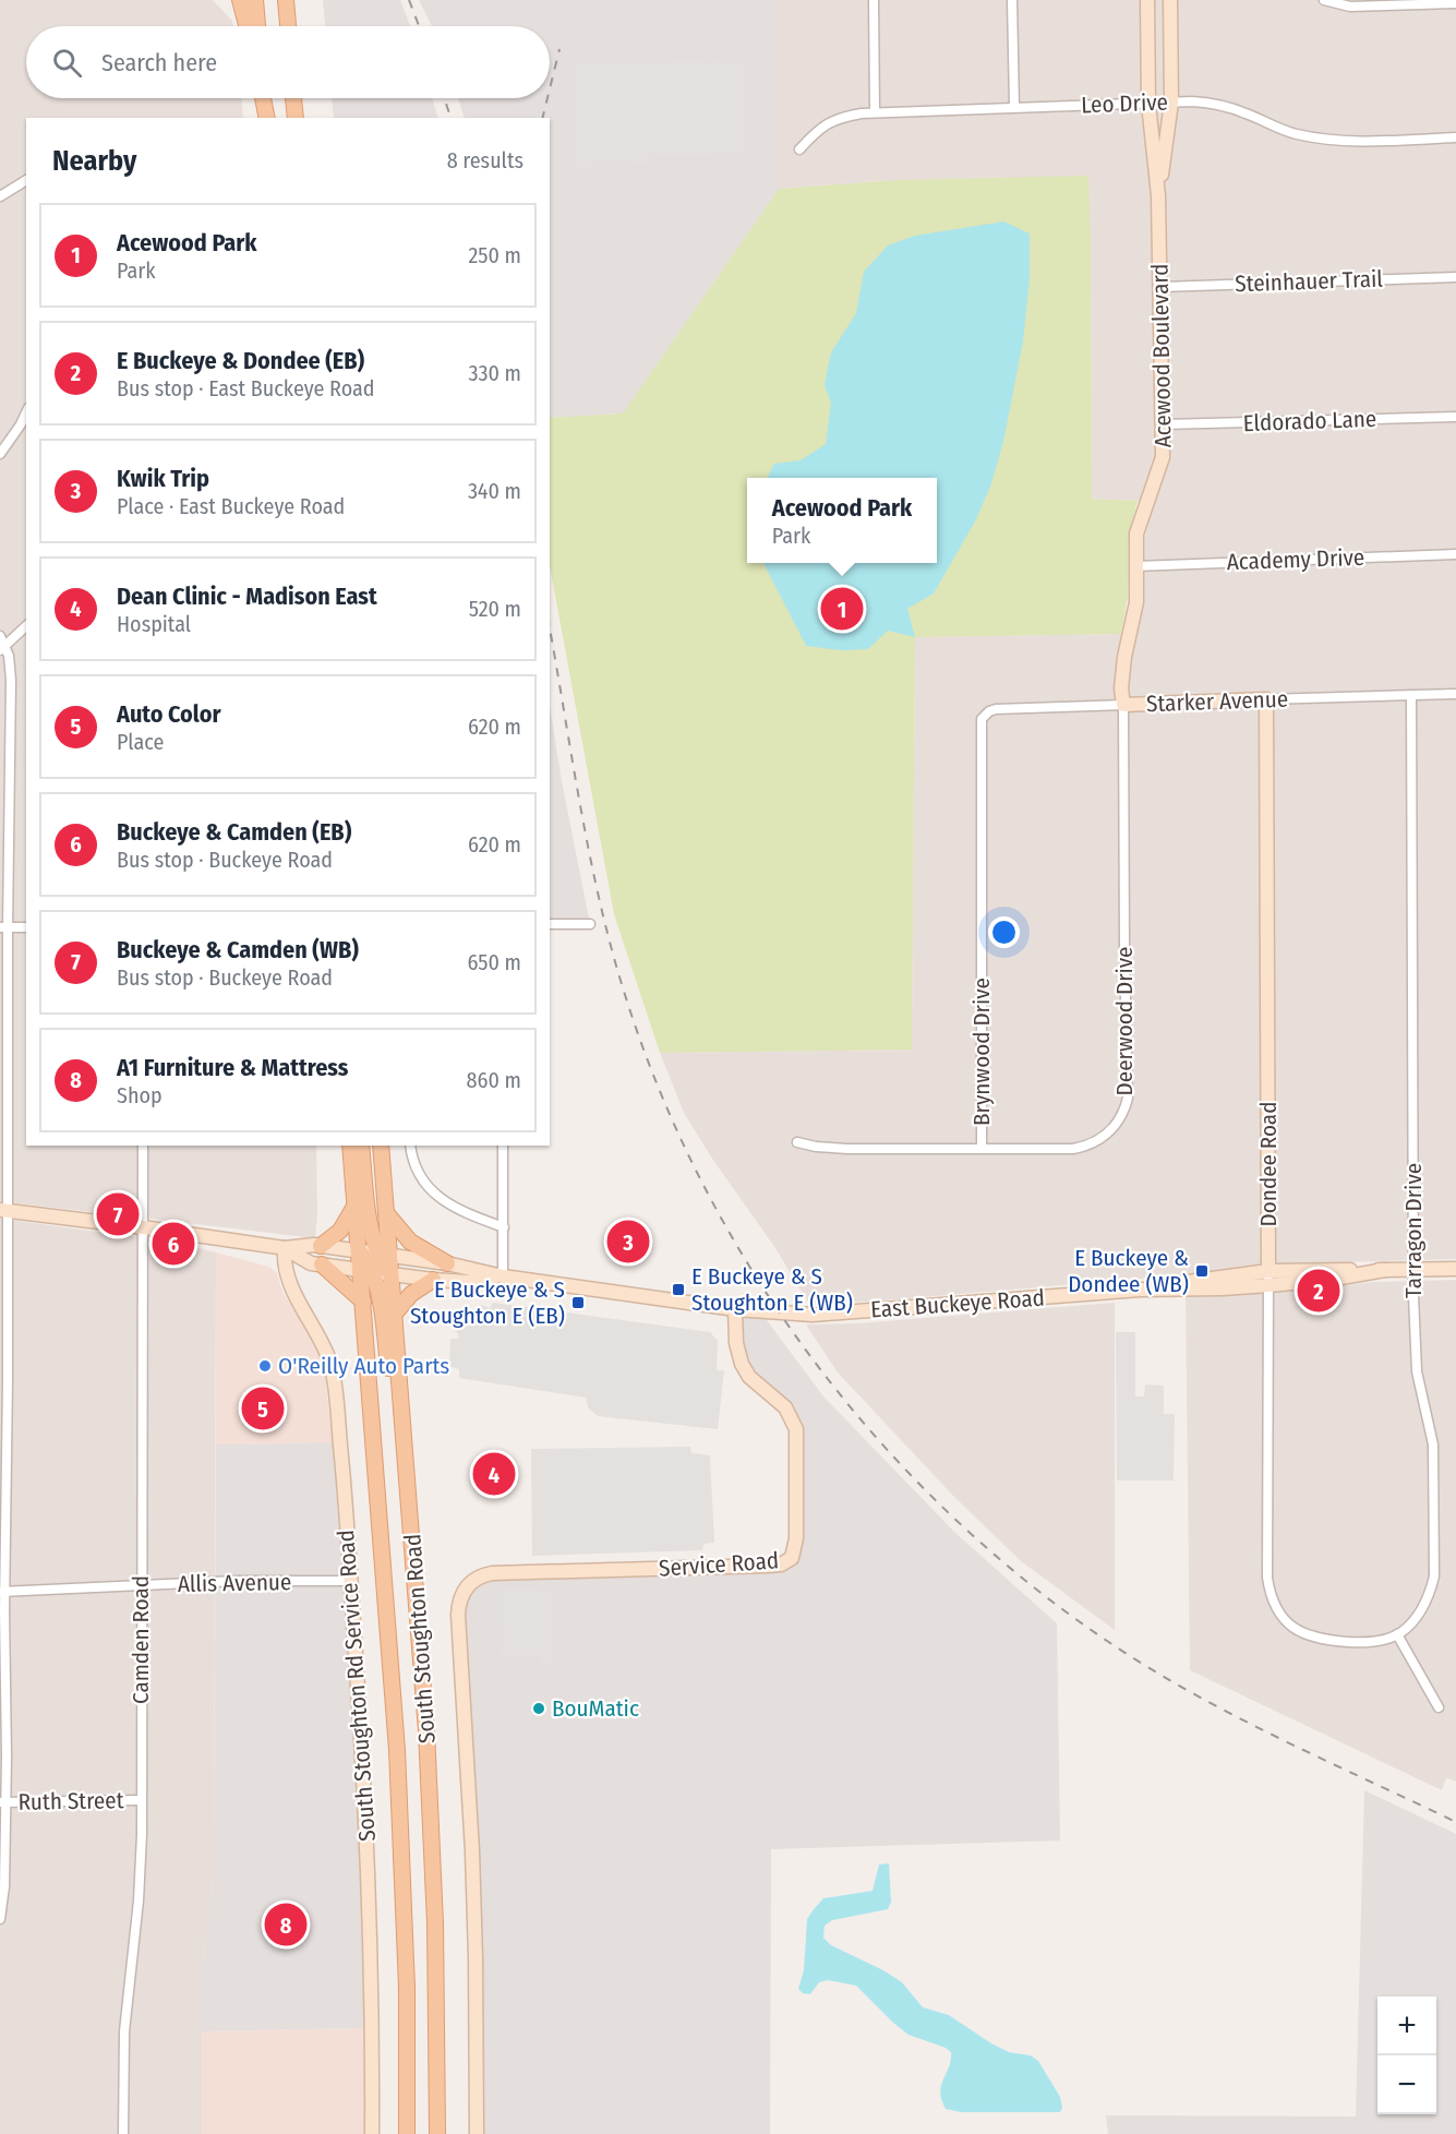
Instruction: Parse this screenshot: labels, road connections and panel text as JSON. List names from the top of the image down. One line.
{"streets":{"main road":["South Stoughton Road"],"street":["Leo Drive","Steinhauer Trail","Acewood Boulevard","Eldorado Lane","Academy Drive","Starker Avenue","Deerwood Drive","Brynwood Drive","Dondee Road","Tarragon Drive","East Buckeye Road","Service Road","Allis Avenue","Camden Road","South Stoughton Rd Service Road","Ruth Street"]},"crossings":[["Leo Drive","Acewood Boulevard"],["Steinhauer Trail","Acewood Boulevard"],["Acewood Boulevard","Eldorado Lane"],["Acewood Boulevard","Academy Drive"],["Acewood Boulevard","Starker Avenue"],["Acewood Boulevard","Deerwood Drive"],["Starker Avenue","Deerwood Drive"],["Starker Avenue","Brynwood Drive"],["Starker Avenue","Dondee Road"],["Starker Avenue","Tarragon Drive"],["Deerwood Drive","Brynwood Drive"],["Dondee Road","Tarragon Drive"],["Dondee Road","East Buckeye Road"],["Tarragon Drive","East Buckeye Road"],["East Buckeye Road","Service Road"],["East Buckeye Road","South Stoughton Road"],["East Buckeye Road","South Stoughton Rd Service Road"],["Service Road","South Stoughton Road"],["Allis Avenue","Camden Road"],["Allis Avenue","South Stoughton Rd Service Road"],["Camden Road","Ruth Street"]],"places":{"transit":["E Buckeye & Dondee (WB)","E Buckeye & S Stoughton E (WB)","E Buckeye & S Stoughton E (EB)"],"other":["O'Reilly Auto Parts","BouMatic"]},"page":{"search":"Search here","heading":["Nearby","8 results"],"list":[{"mark":"1","name":"Acewood Park","note":"Park","value":"250 m"},{"mark":"2","name":"E Buckeye & Dondee (EB)","note":"Bus stop · East Buckeye Road","value":"330 m"},{"mark":"3","name":"Kwik Trip","note":"Place · East Buckeye Road","value":"340 m"},{"mark":"4","name":"Dean Clinic - Madison East","note":"Hospital","value":"520 m"},{"mark":"5","name":"Auto Color","note":"Place","value":"620 m"},{"mark":"6","name":"Buckeye & Camden (EB)","note":"Bus stop · Buckeye Road","value":"620 m"},{"mark":"7","name":"Buckeye & Camden (WB)","note":"Bus stop · Buckeye Road","value":"650 m"},{"mark":"8","name":"A1 Furniture & Mattress","note":"Shop","value":"860 m"}],"popup":["Acewood Park","Park"],"pins":["1","7","3","6","2","5","4","8"],"map_buttons":["+","−"]}}
